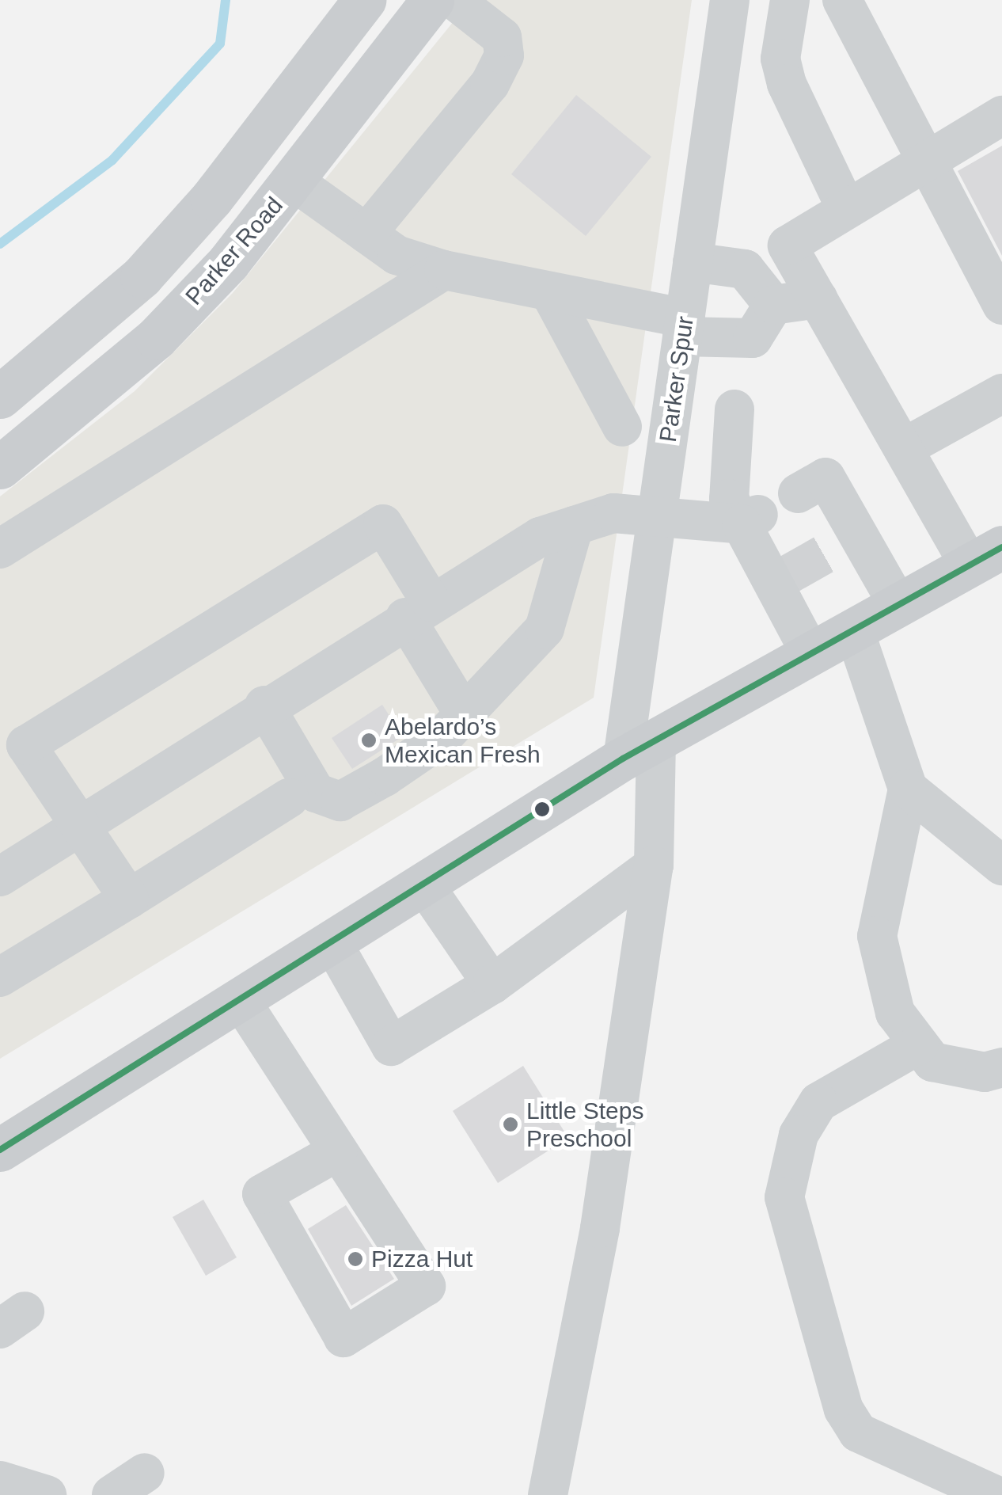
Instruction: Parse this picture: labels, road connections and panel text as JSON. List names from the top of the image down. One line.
{"streets":{"main road":["Parker Road"],"street":["Parker Spur"]},"places":["Abelardo’s Mexican Fresh","Little Steps Preschool","Pizza Hut"]}
